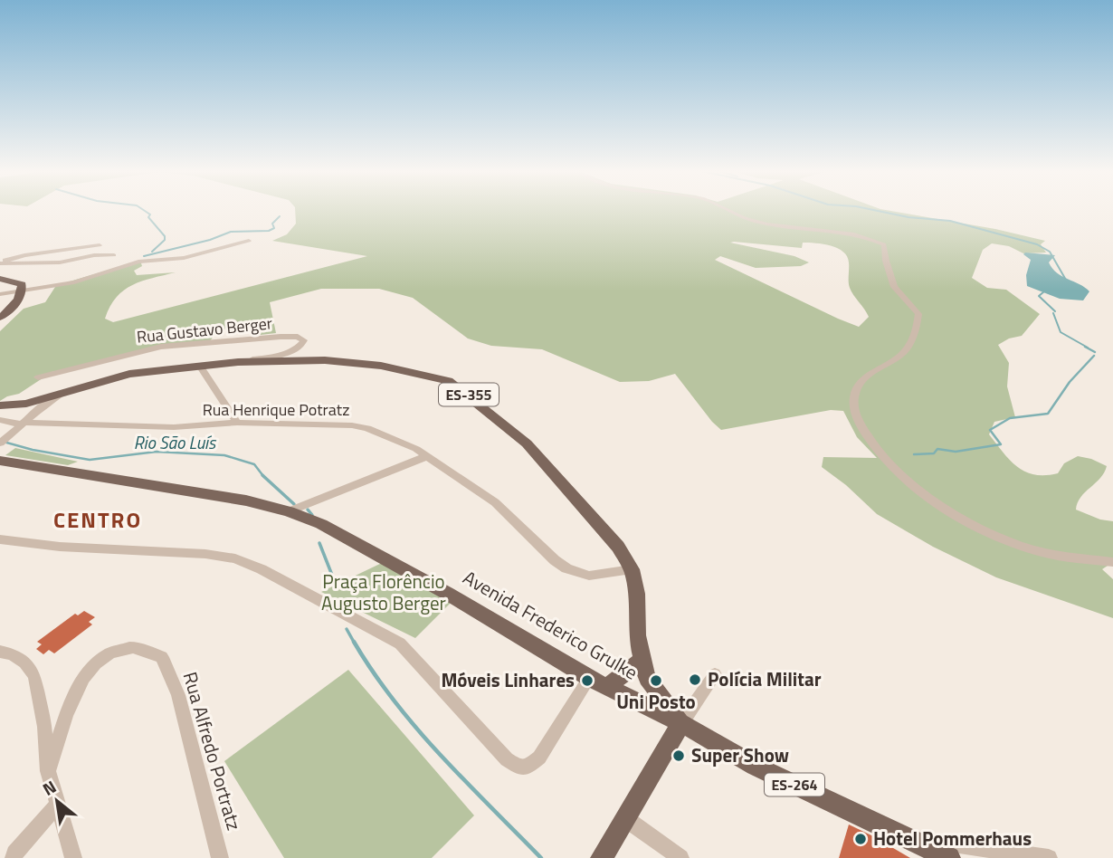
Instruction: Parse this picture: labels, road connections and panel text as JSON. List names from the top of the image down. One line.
{"streets":{"main road":["ES-355","Avenida Frederico Grulke","ES-264"],"street":["Rua Gustavo Berger","Rua Henrique Potratz","Rua Alfredo Portratz"]},"crossings":[["Rua Gustavo Berger","ES-355"],["ES-355","Rua Henrique Potratz"],["ES-355","Avenida Frederico Grulke"]],"districts":["CENTRO"],"water":["Rio São Luís"],"parks":["Praça Florêncio Augusto Berger"],"places":["Polícia Militar","Móveis Linhares","Uni Posto","Super Show","Hotel Pommerhaus"],"north":"top left"}
